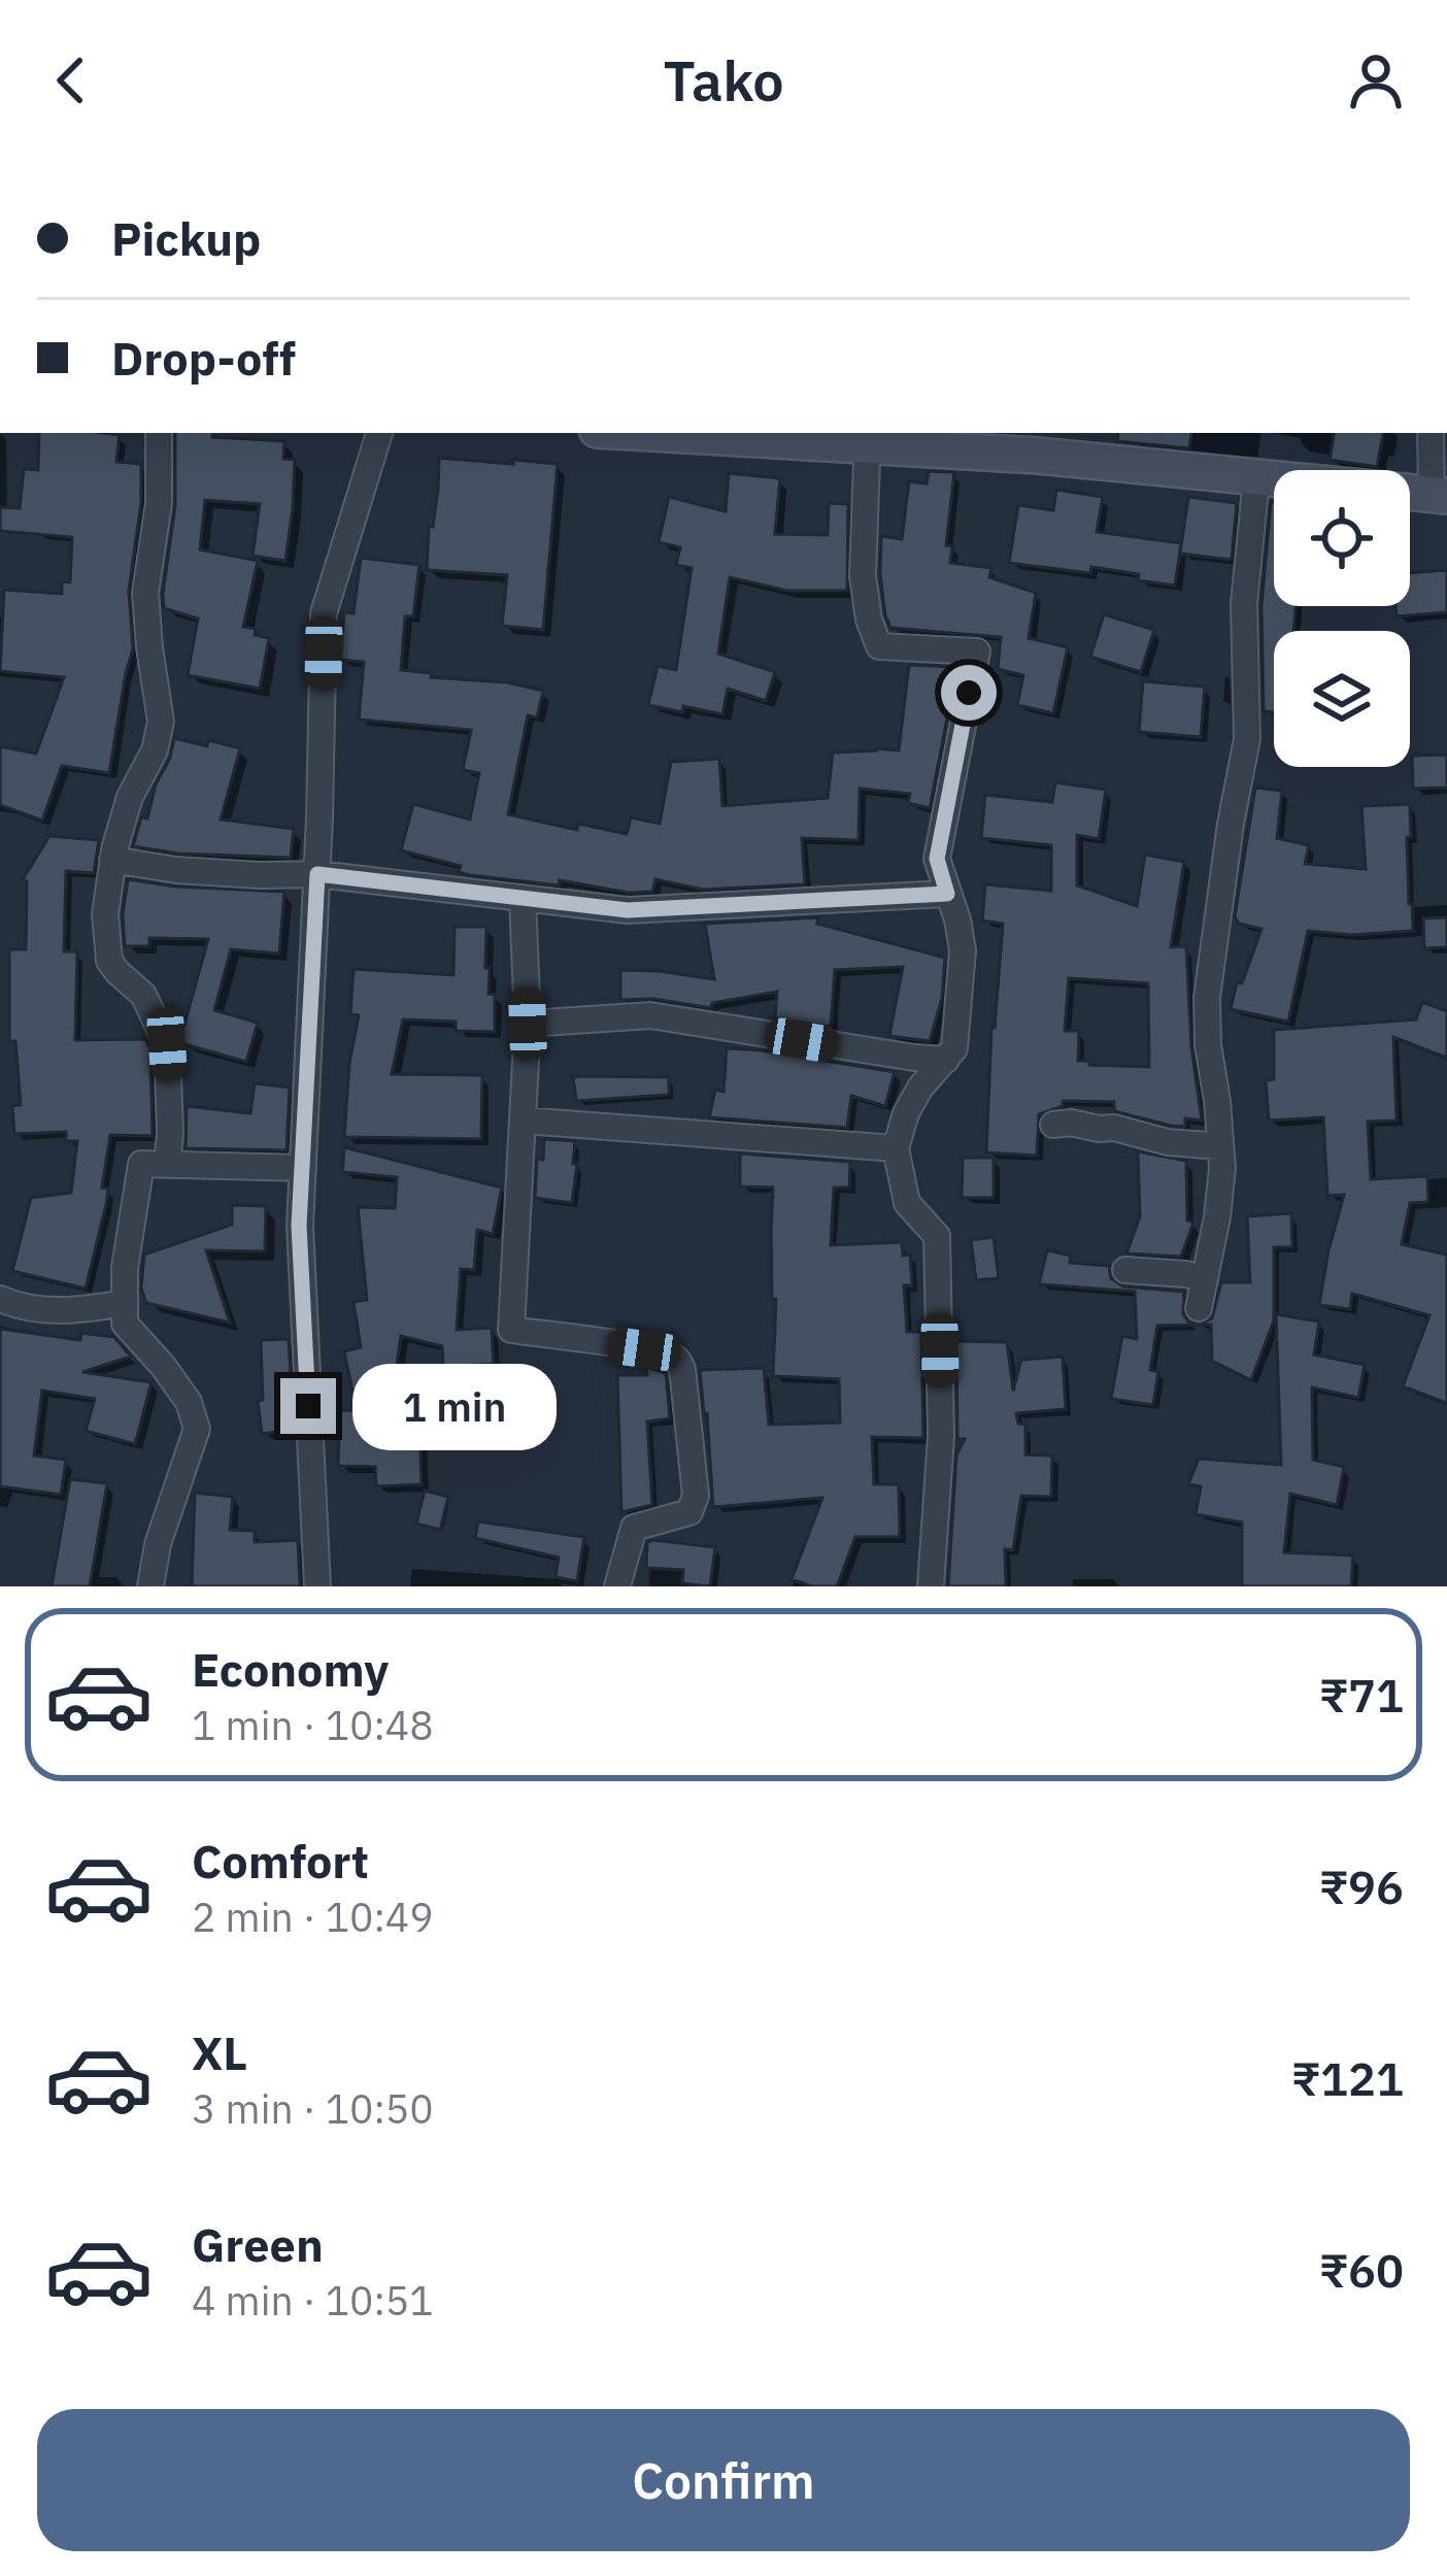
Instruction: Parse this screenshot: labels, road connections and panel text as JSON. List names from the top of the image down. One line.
{"page":{"header":"Tako","banner":["Pickup","Drop-off"],"bubble":"1 min","list":[{"name":"Economy","note":"1 min · 10:48","value":"₹71"},{"name":"Comfort","note":"2 min · 10:49","value":"₹96"},{"name":"XL","note":"3 min · 10:50","value":"₹121"},{"name":"Green","note":"4 min · 10:51","value":"₹60"}],"buttons":"Confirm"}}
